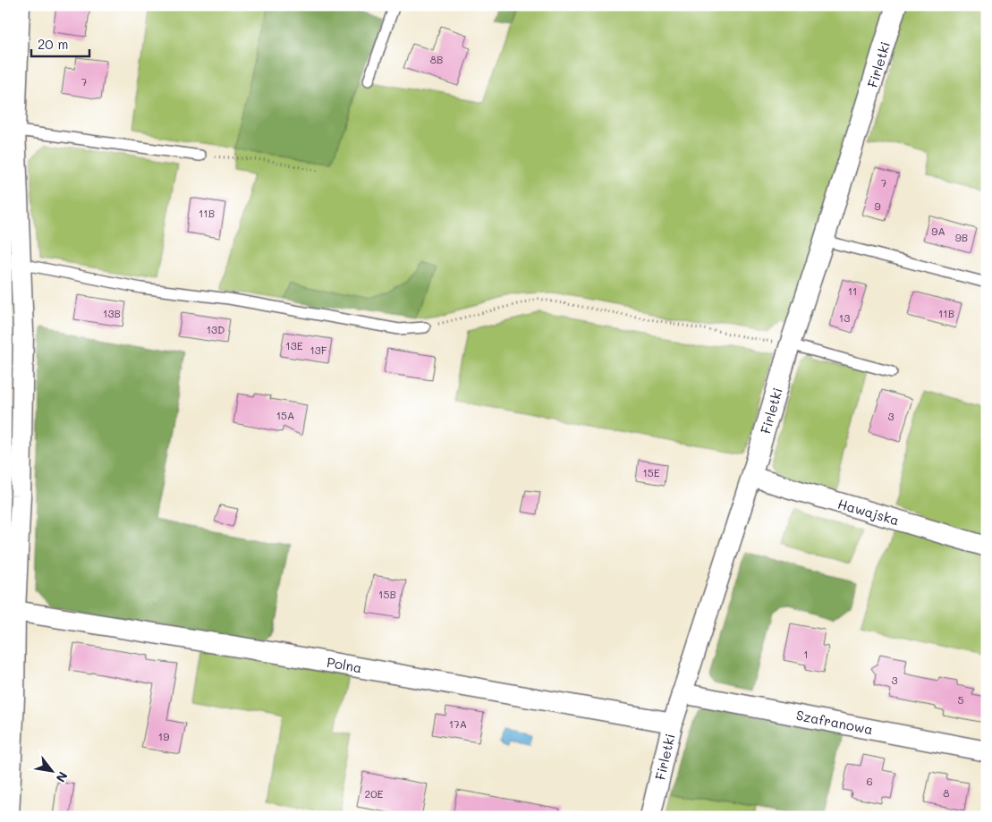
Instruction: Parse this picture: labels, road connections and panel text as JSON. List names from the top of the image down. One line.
{"streets":{"street":["Firletki","Hawajska","Polna","Szafranowa"]},"crossings":[["Firletki","Hawajska"],["Firletki","Polna"],["Firletki","Szafranowa"]],"house_numbers":["8B","7","7","9","11B","9A","9B","11","13B","11B","13","13D","13E","13F","15A","3","15E","15B","1","3","5","17A","19","6","8","20E"],"scale_bar":"20 m","north":"bottom right"}
